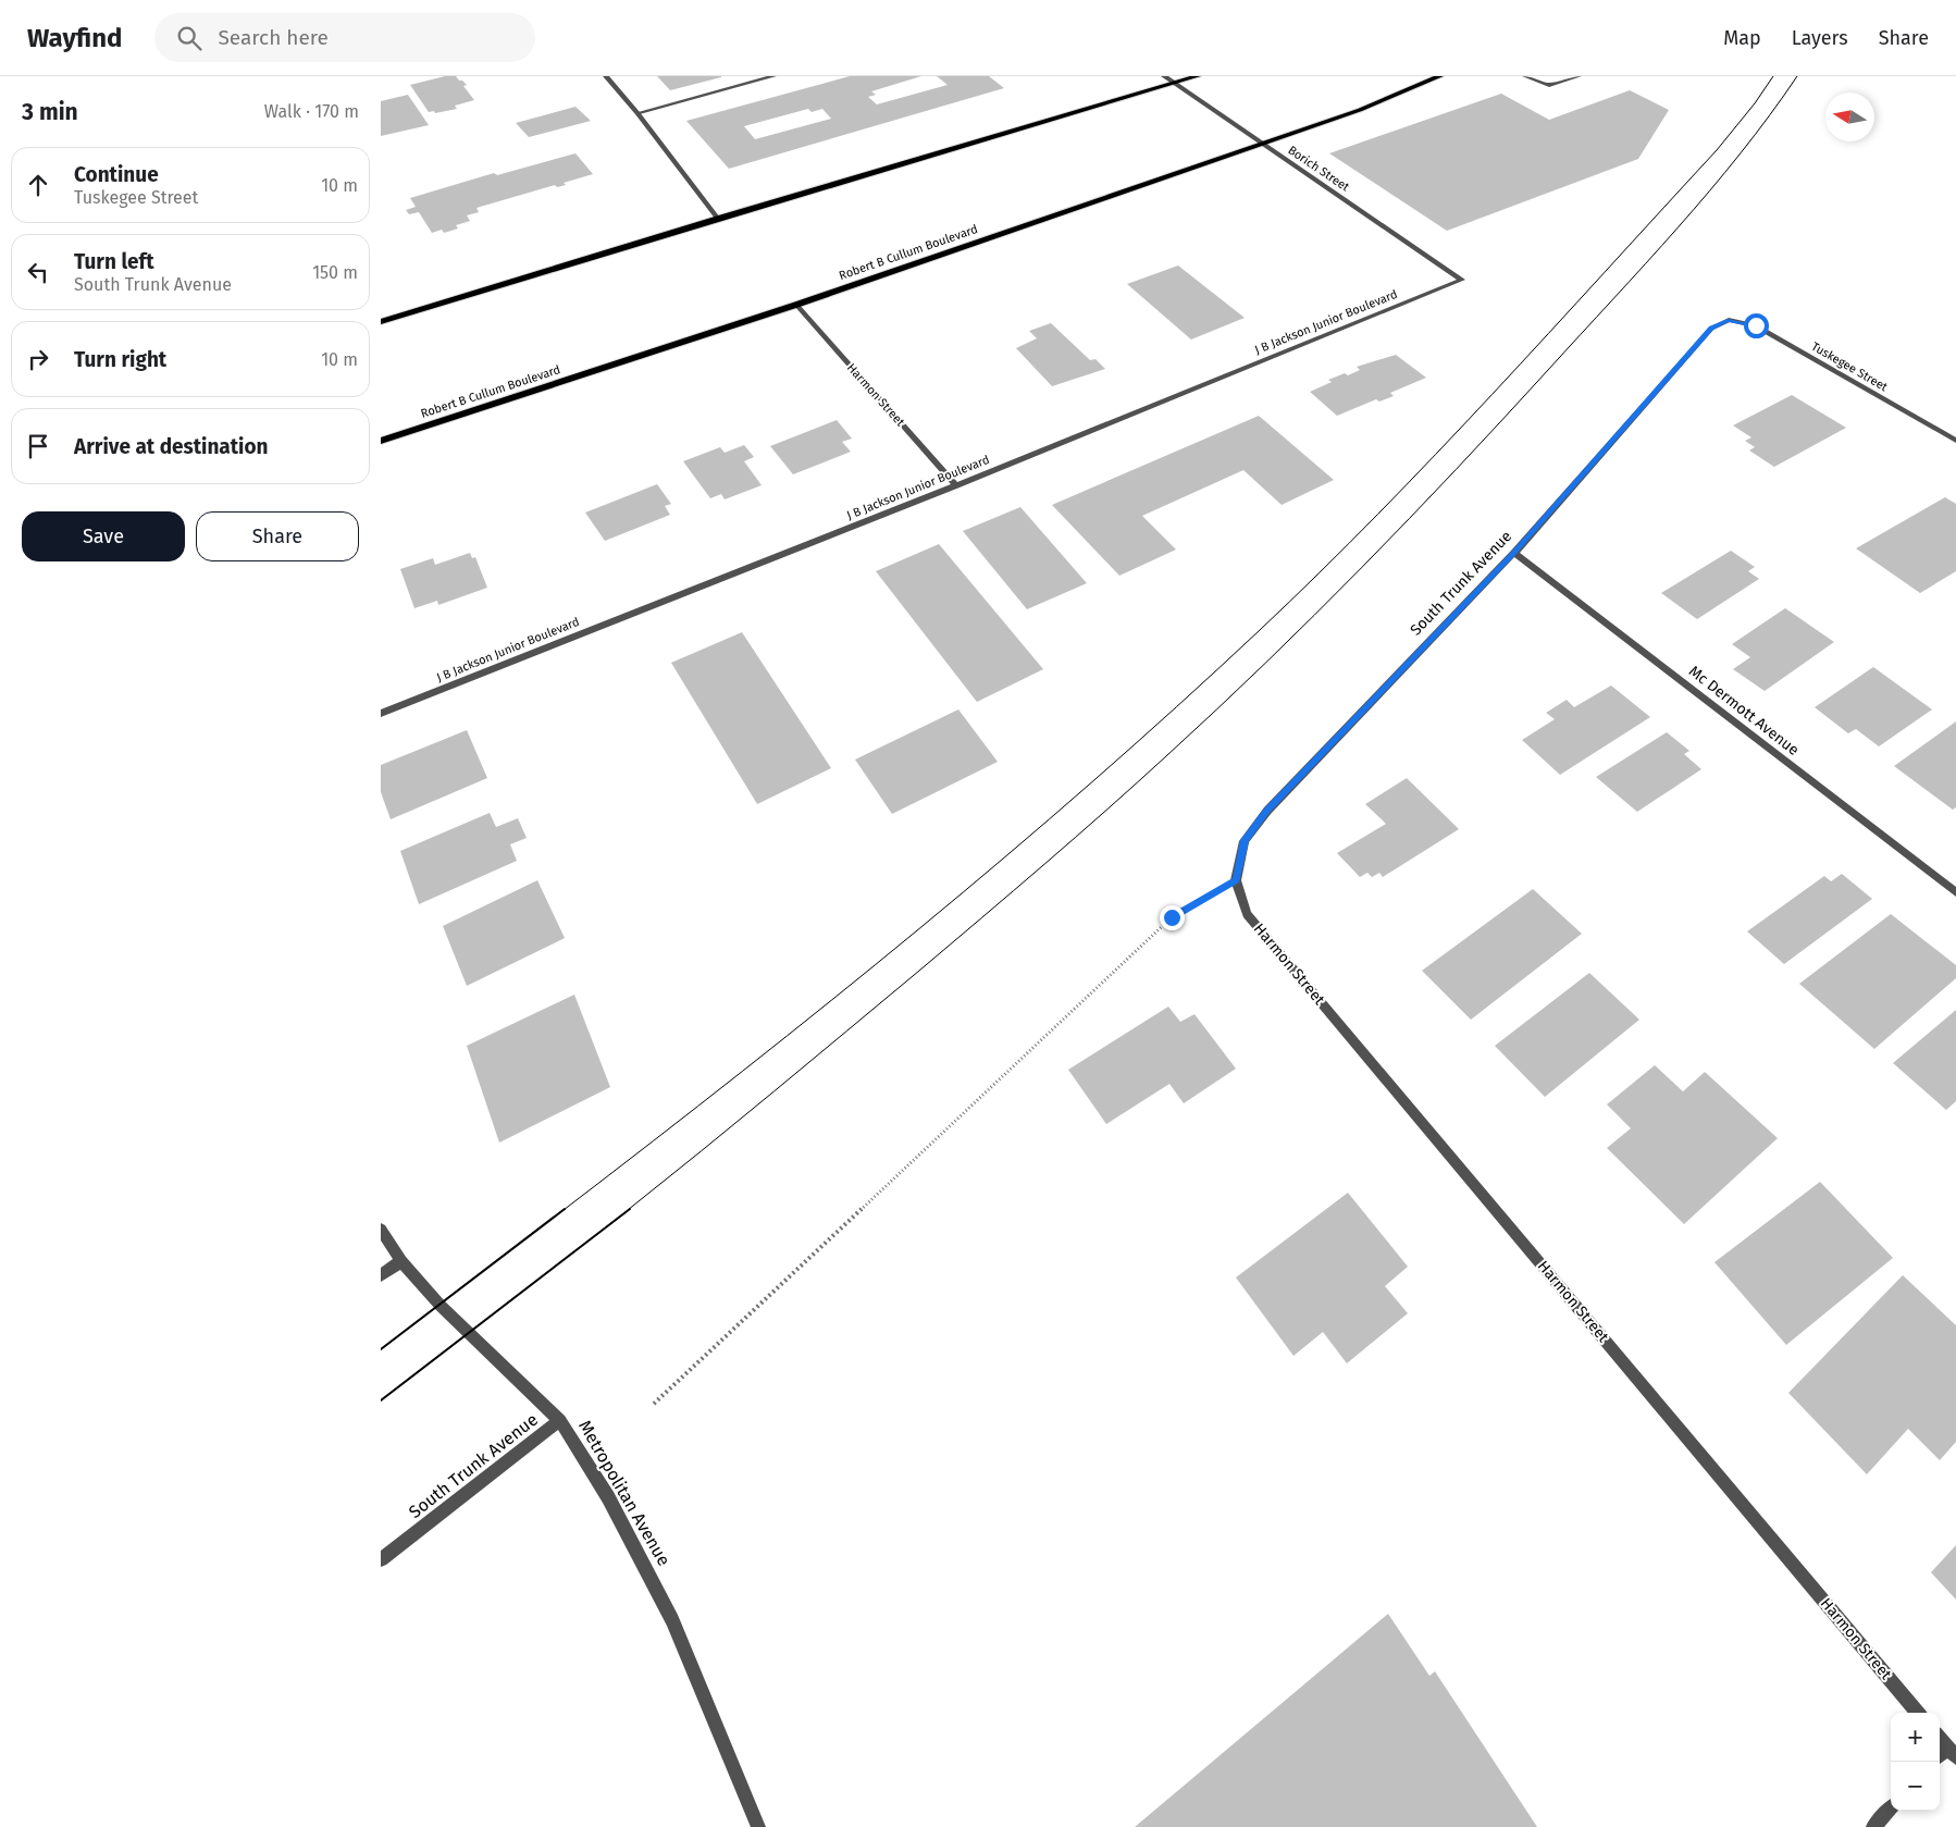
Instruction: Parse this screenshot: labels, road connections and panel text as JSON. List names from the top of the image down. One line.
{"streets":{"main road":["Robert B Cullum Boulevard"],"street":["Borich Street","J B Jackson Junior Boulevard","Tuskegee Street","Harmon Street","South Trunk Avenue","Mc Dermott Avenue","Metropolitan Avenue"]},"crossings":[["Borich Street","Robert B Cullum Boulevard"],["Borich Street","J B Jackson Junior Boulevard"],["Robert B Cullum Boulevard","Harmon Street"],["J B Jackson Junior Boulevard","Harmon Street"],["Tuskegee Street","South Trunk Avenue"],["Harmon Street","South Trunk Avenue"],["South Trunk Avenue","Mc Dermott Avenue"],["South Trunk Avenue","Metropolitan Avenue"]],"north":"left","page":{"header":"Wayfind","search":"Search here","nav":["Map","Layers","Share"],"heading":["3 min","Walk · 170 m"],"list":[["Continue","Tuskegee Street","10 m"],["Turn left","South Trunk Avenue","150 m"],["Turn right","10 m"],"Arrive at destination"],"buttons":["Save","Share"],"map_buttons":["+","−"]}}
